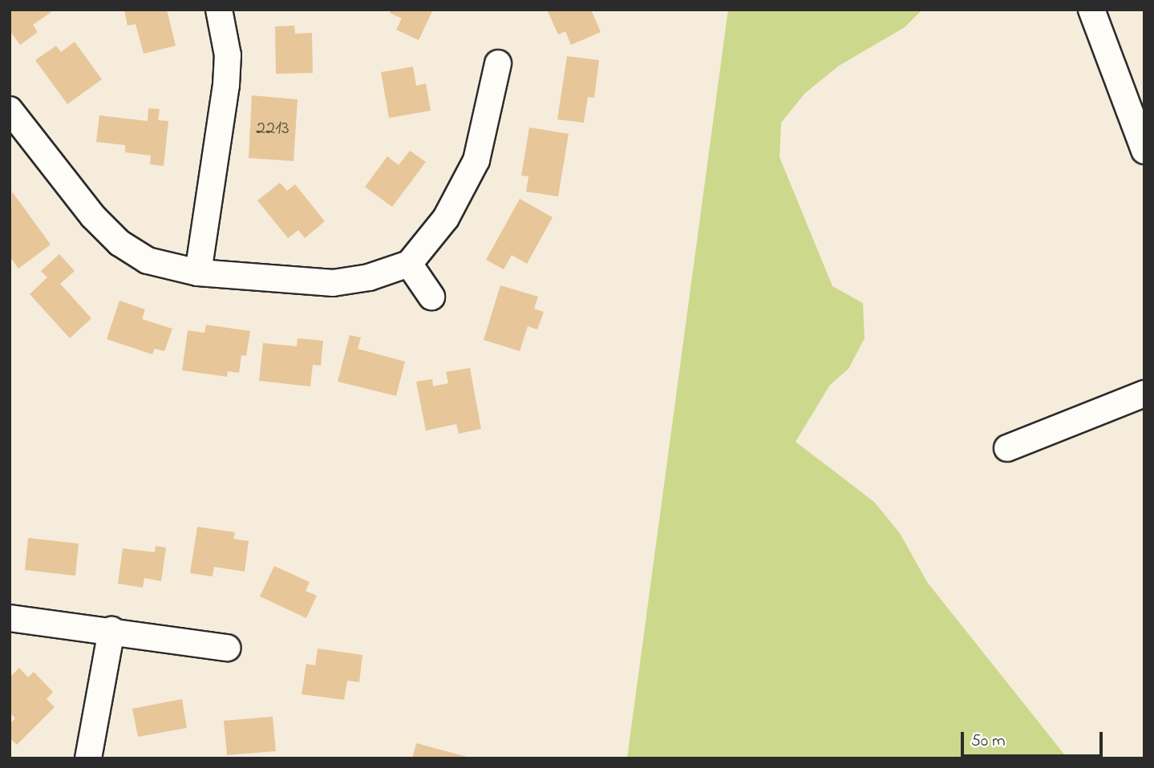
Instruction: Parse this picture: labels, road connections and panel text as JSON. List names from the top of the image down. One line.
{"house_numbers":["2213"],"scale_bar":"50 m"}
